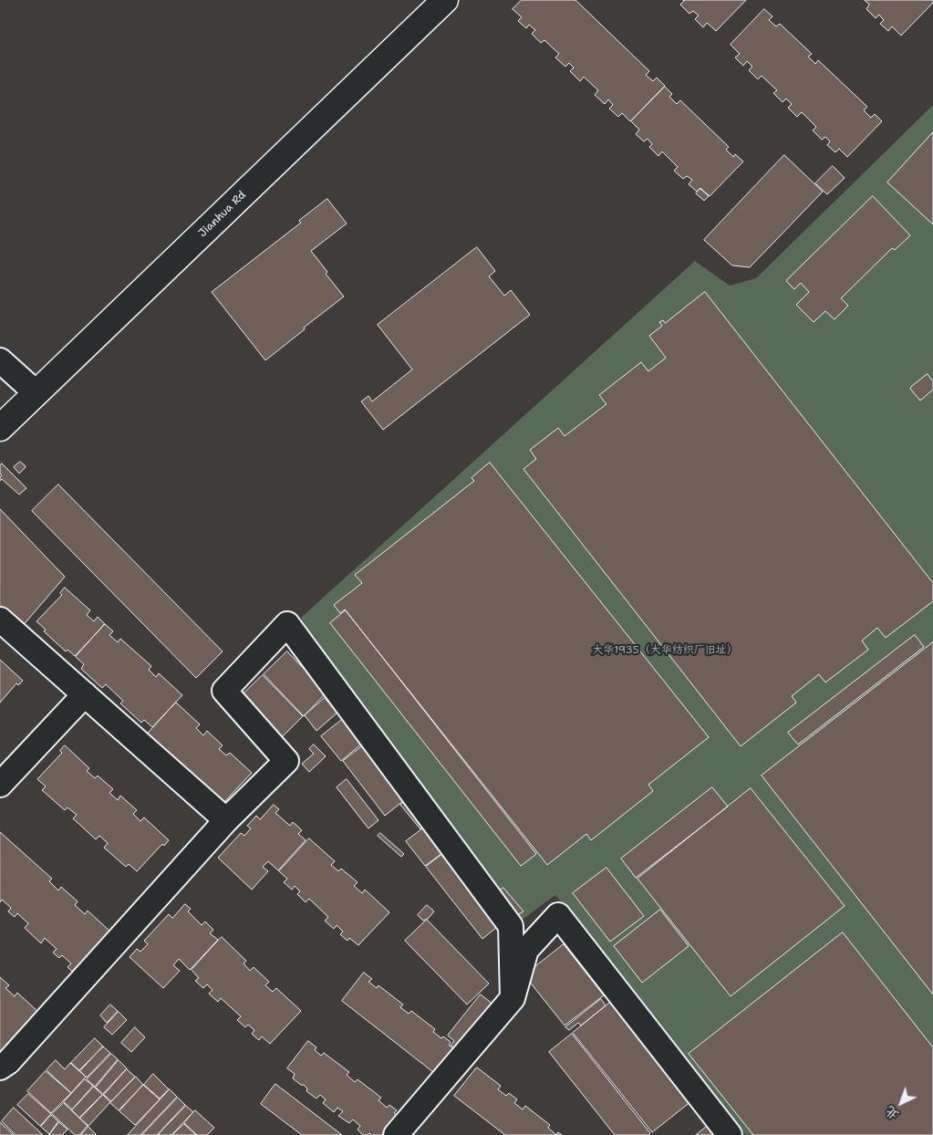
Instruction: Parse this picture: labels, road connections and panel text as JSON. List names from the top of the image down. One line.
{"streets":{"street":["Jianhua Rd"]},"parks":["大华1935（大华纺织厂旧址）"],"north":"bottom left"}
